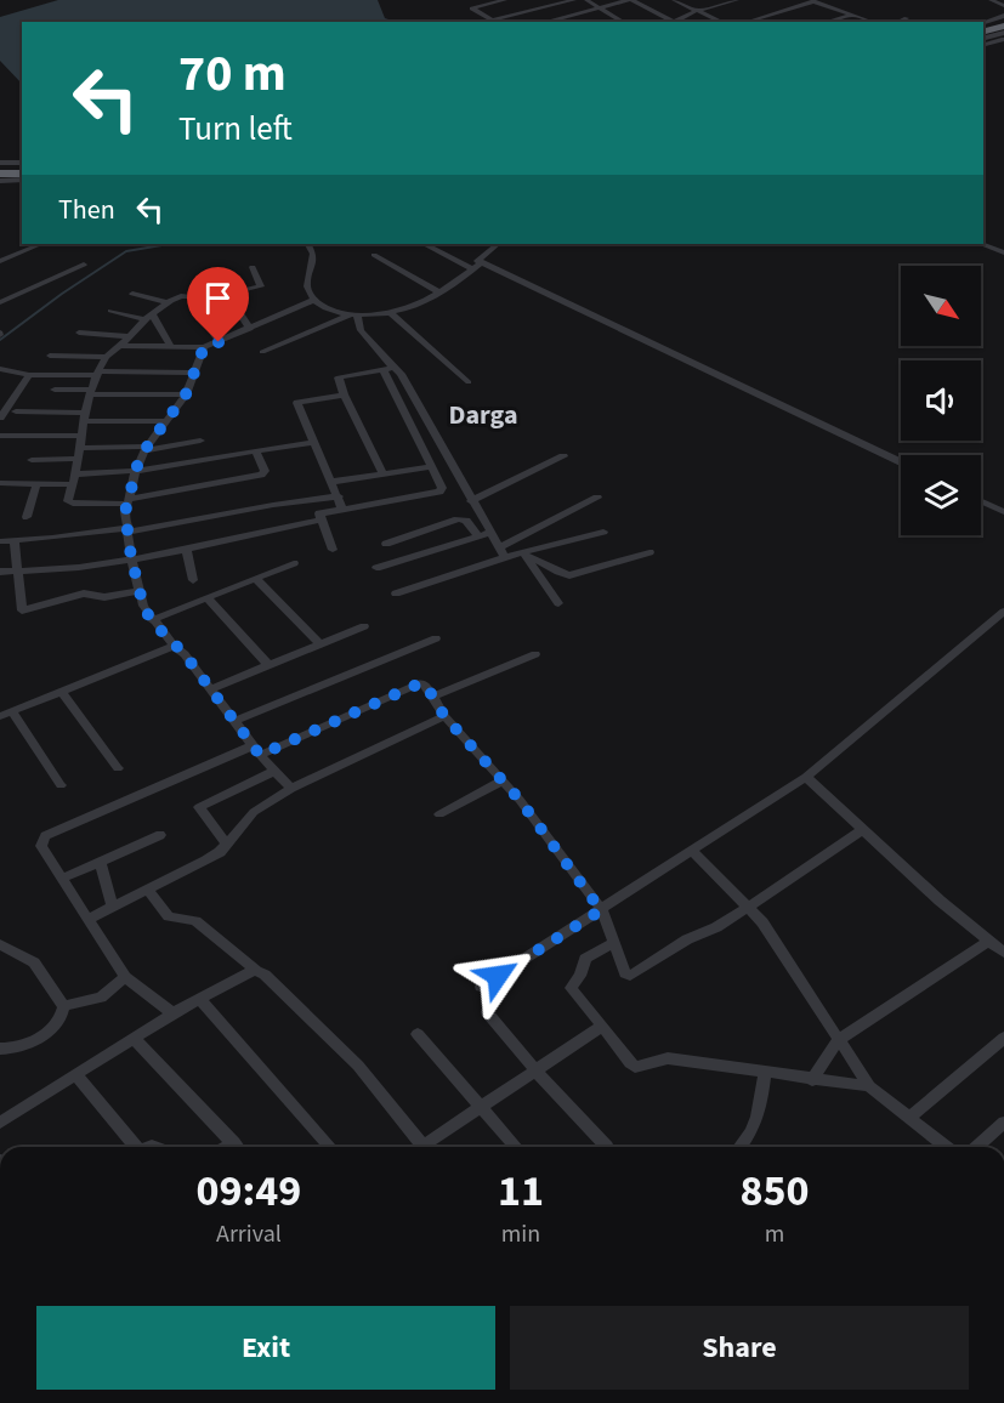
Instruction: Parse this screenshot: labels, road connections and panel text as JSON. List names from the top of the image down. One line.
{"districts":["Darga"],"north":"bottom right","page":{"turn":["70 m","Turn left"],"then":"Then","eta":["09:49","Arrival","11","min","850","m"],"buttons":["Exit","Share"]}}
